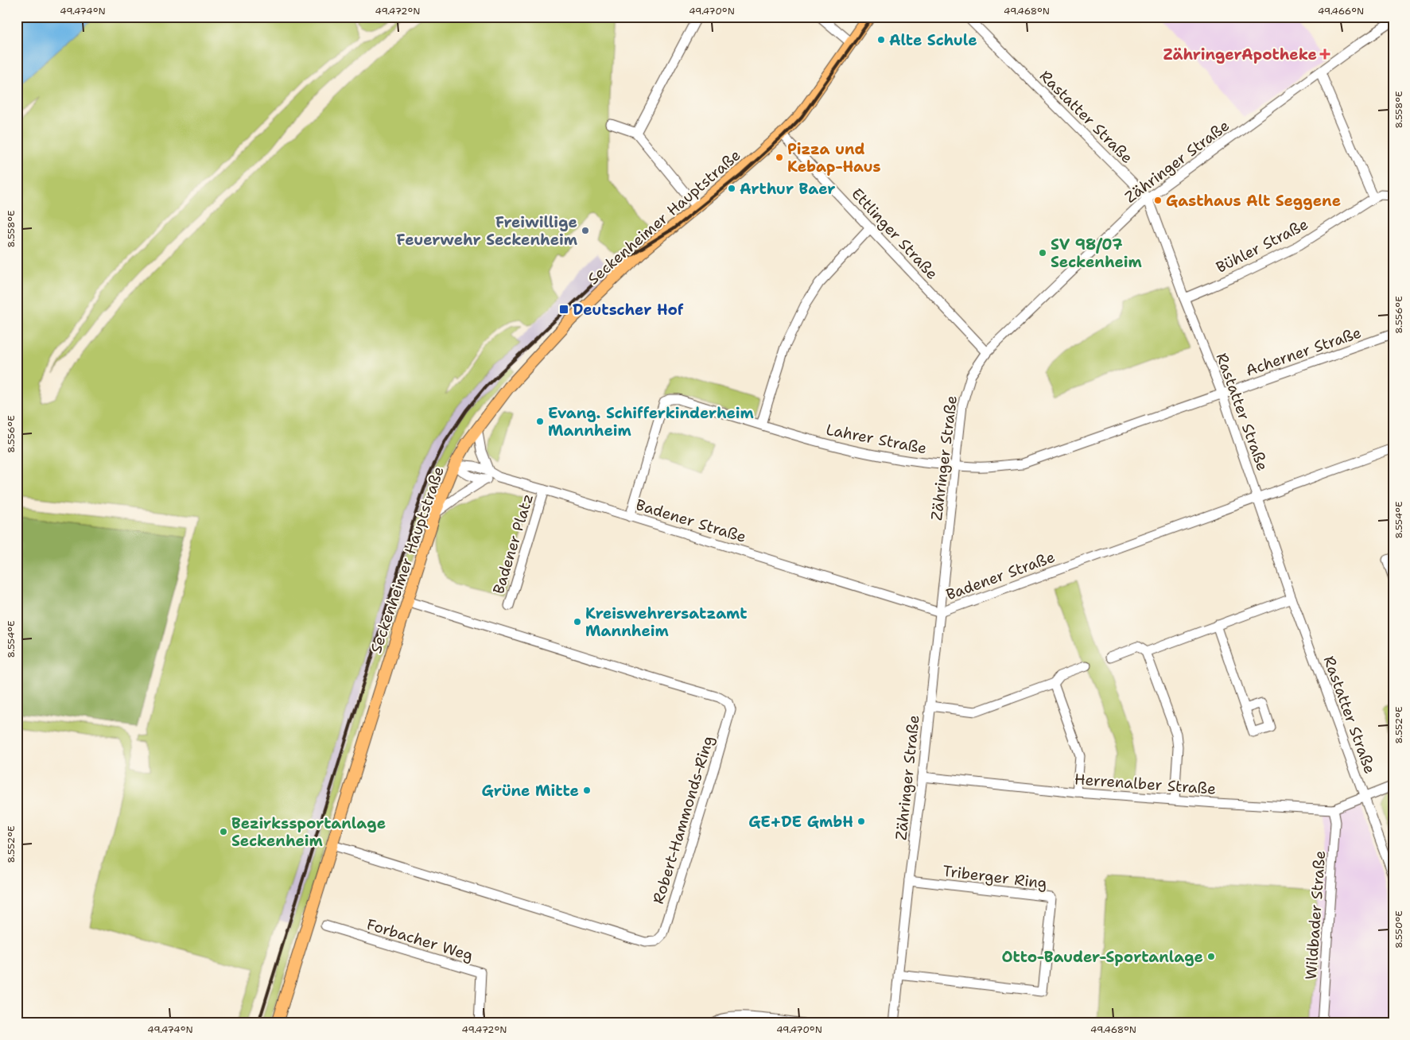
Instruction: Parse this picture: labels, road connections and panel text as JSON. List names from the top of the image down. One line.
{"streets":{"main road":["Seckenheimer Hauptstraße"],"street":["Rastatter Straße","Zähringer Straße","Ettlinger Straße","Bühler Straße","Acherner Straße","Lahrer Straße","Badener Straße","Badener Platz","Herrenalber Straße","Robert-Hammonds-Ring","Triberger Ring","Wildbader Straße","Forbacher Weg"]},"crossings":[["Rastatter Straße","Zähringer Straße"],["Rastatter Straße","Bühler Straße"],["Rastatter Straße","Acherner Straße"],["Rastatter Straße","Lahrer Straße"],["Rastatter Straße","Badener Straße"],["Rastatter Straße","Herrenalber Straße"],["Zähringer Straße","Ettlinger Straße"],["Zähringer Straße","Lahrer Straße"],["Zähringer Straße","Badener Straße"],["Zähringer Straße","Herrenalber Straße"],["Zähringer Straße","Triberger Ring"],["Seckenheimer Hauptstraße","Ettlinger Straße"],["Seckenheimer Hauptstraße","Badener Straße"],["Seckenheimer Hauptstraße","Robert-Hammonds-Ring"],["Acherner Straße","Lahrer Straße"],["Lahrer Straße","Badener Straße"],["Badener Straße","Badener Platz"],["Herrenalber Straße","Wildbader Straße"]],"places":{"other":["Alte Schule","Pizza und Kebap-Haus","Arthur Baer","Gasthaus Alt Seggene","Freiwillige Feuerwehr Seckenheim","SV 98/07 Seckenheim","Evang. Schifferkinderheim Mannheim","Kreiswehrersatzamt Mannheim","Grüne Mitte","GE+DE GmbH","Bezirkssportanlage Seckenheim","Otto-Bauder-Sportanlage"],"health":["ZähringerApotheke"],"transit":["Deutscher Hof"]},"coordinates":["49.474°N","49.472°N","49.470°N","49.468°N","49.466°N","8.558°E","8.556°E","8.554°E","8.552°E","8.550°E"]}
